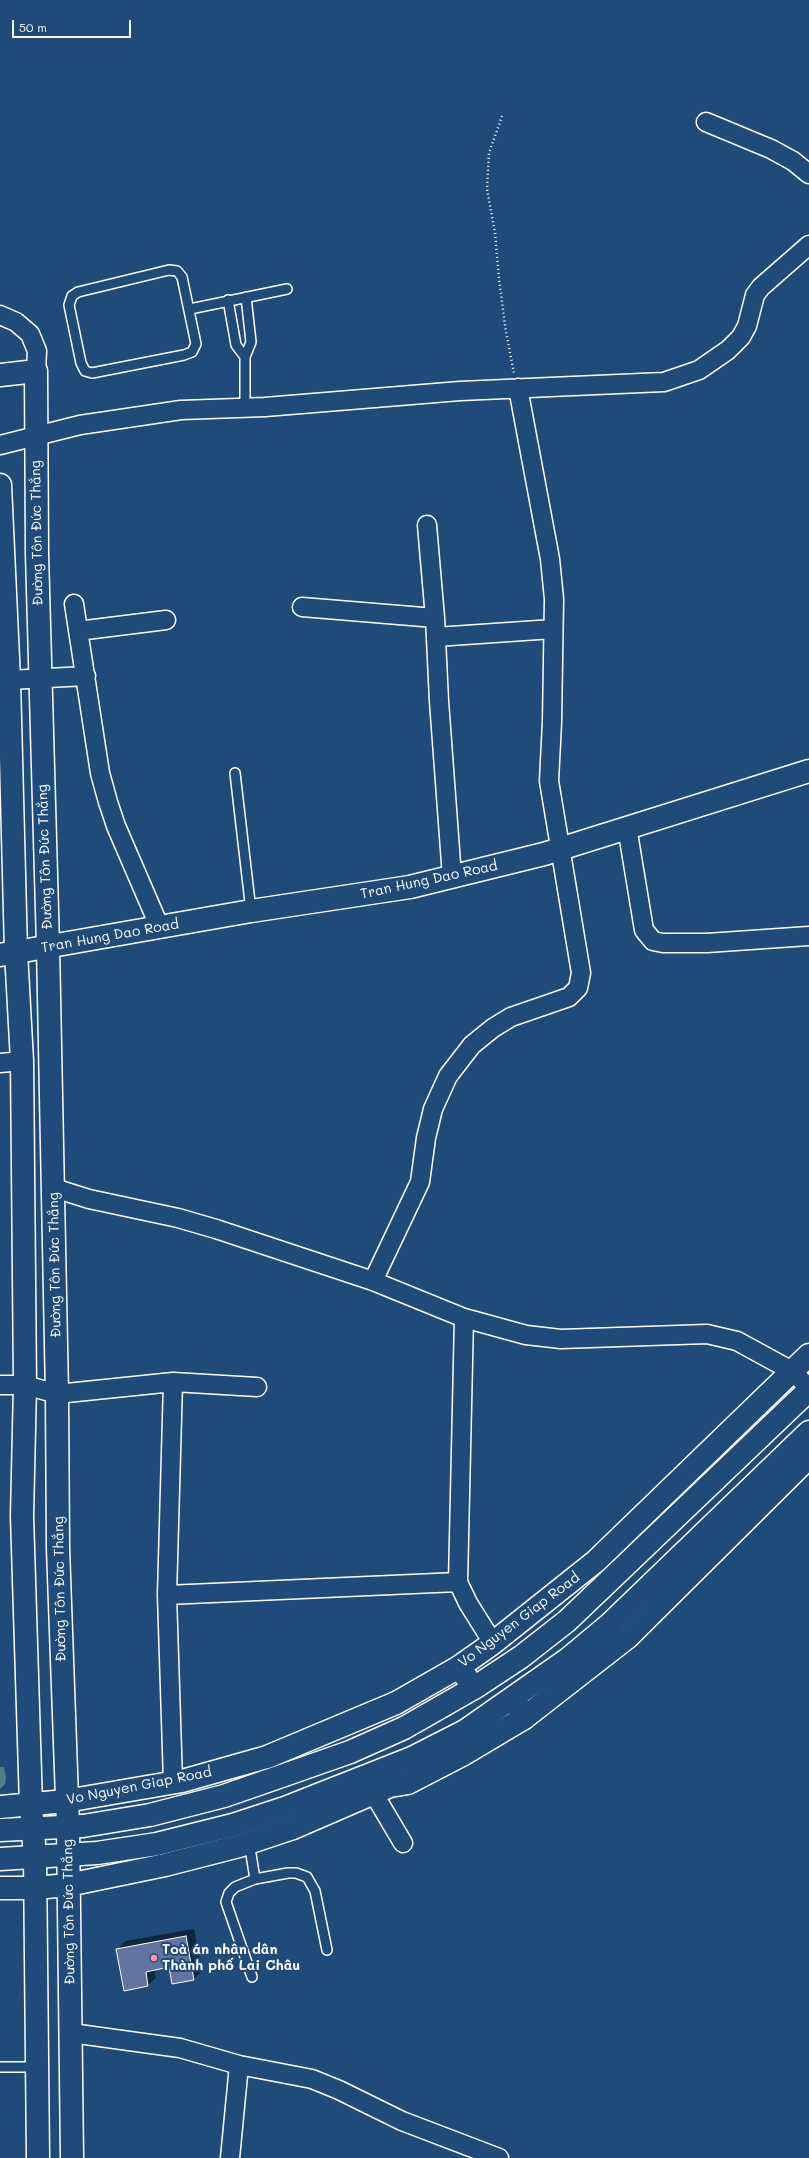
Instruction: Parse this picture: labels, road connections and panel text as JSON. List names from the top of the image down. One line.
{"streets":{"main road":["Đường Tôn Đức Thắng","Tran Hung Dao Road","Vo Nguyen Giap Road"]},"crossings":[["Đường Tôn Đức Thắng","Tran Hung Dao Road"],["Đường Tôn Đức Thắng","Vo Nguyen Giap Road"]],"places":["Toà án nhân dân Thành phố Lai Châu"],"scale_bar":"50 m"}
